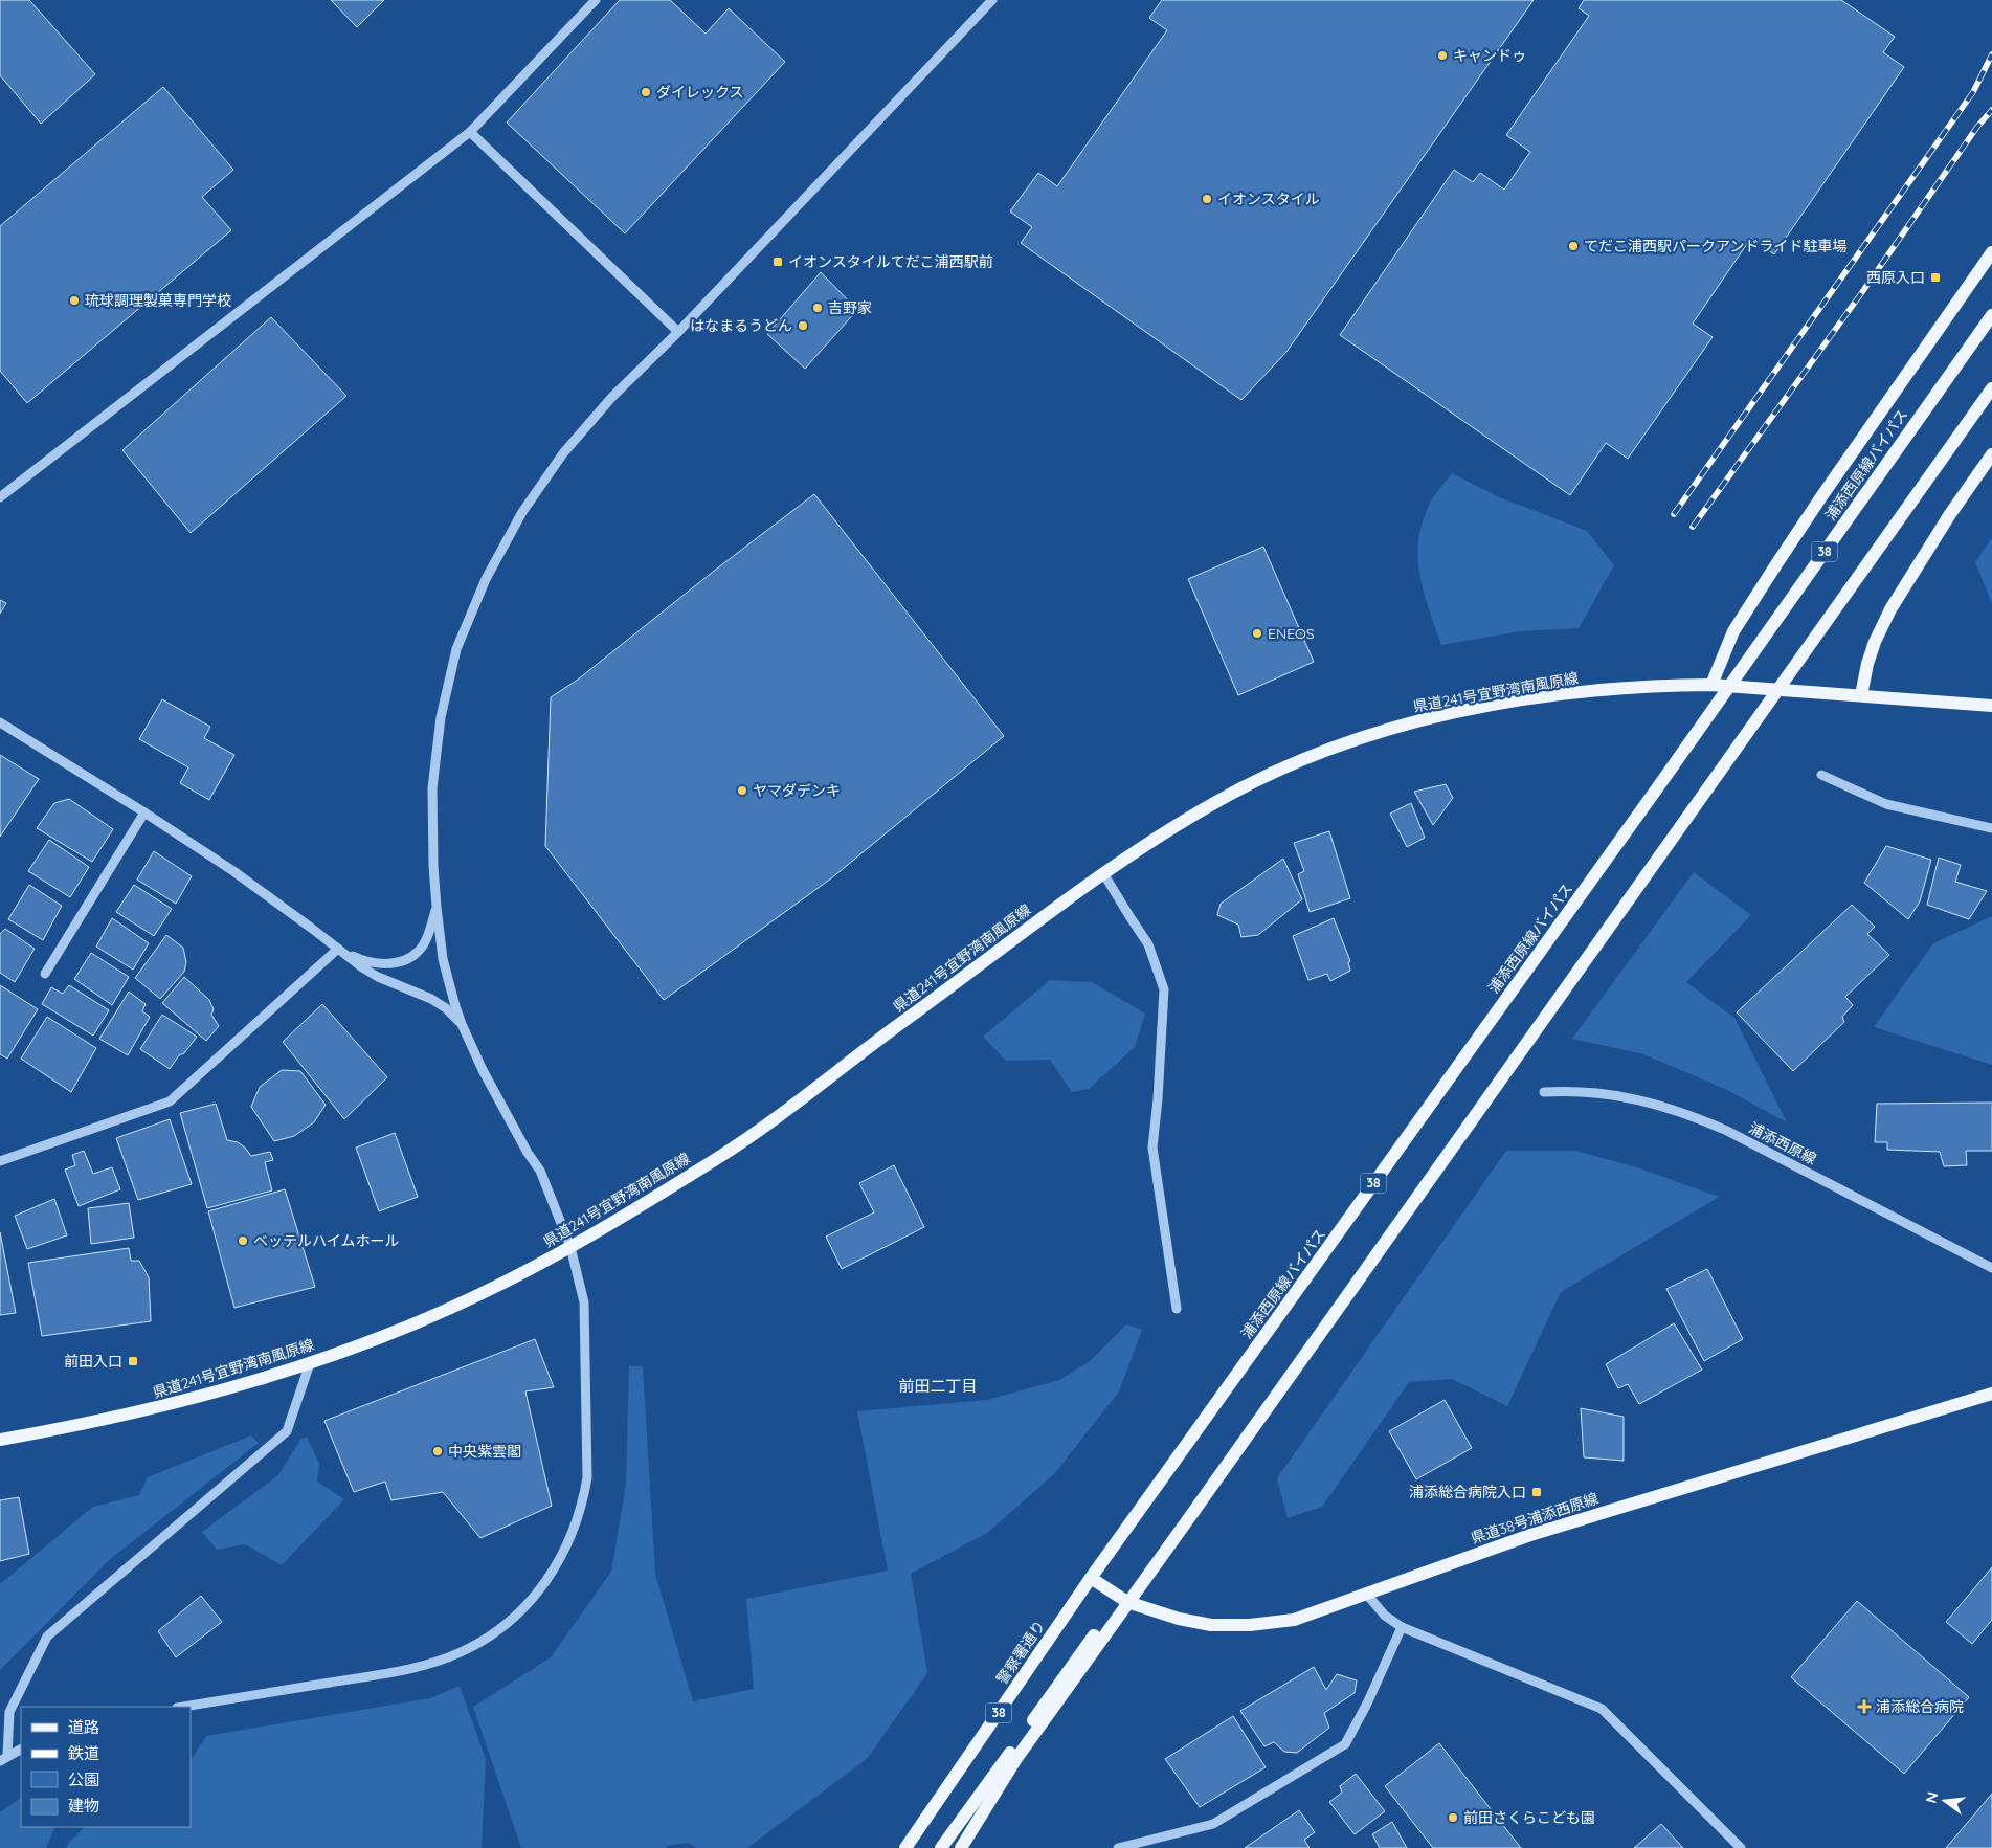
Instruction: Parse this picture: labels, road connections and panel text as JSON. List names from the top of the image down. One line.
{"streets":{"main road":["浦添西原線バイパス","38","県道241号宜野湾南風原線","県道38号浦添西原線","警察署通り"],"street":["浦添西原線"]},"crossings":[["浦添西原線バイパス","県道38号浦添西原線"],["浦添西原線バイパス","警察署通り"],["県道38号浦添西原線","警察署通り"]],"districts":["前田二丁目"],"places":{"other":["キャンドゥ","ダイレックス","イオンスタイル","てだこ浦西駅パークアンドライド駐車場","琉球調理製菓専門学校","吉野家","はなまるうどん","ENEOS","ヤマダデンキ","ベッテルハイムホール","中央紫雲閣","前田さくらこども園"],"transit":["イオンスタイルてだこ浦西駅前","西原入口","前田入口","浦添総合病院入口"],"health":["浦添総合病院"]},"legend":["道路","鉄道","公園","建物"],"north":"left"}
